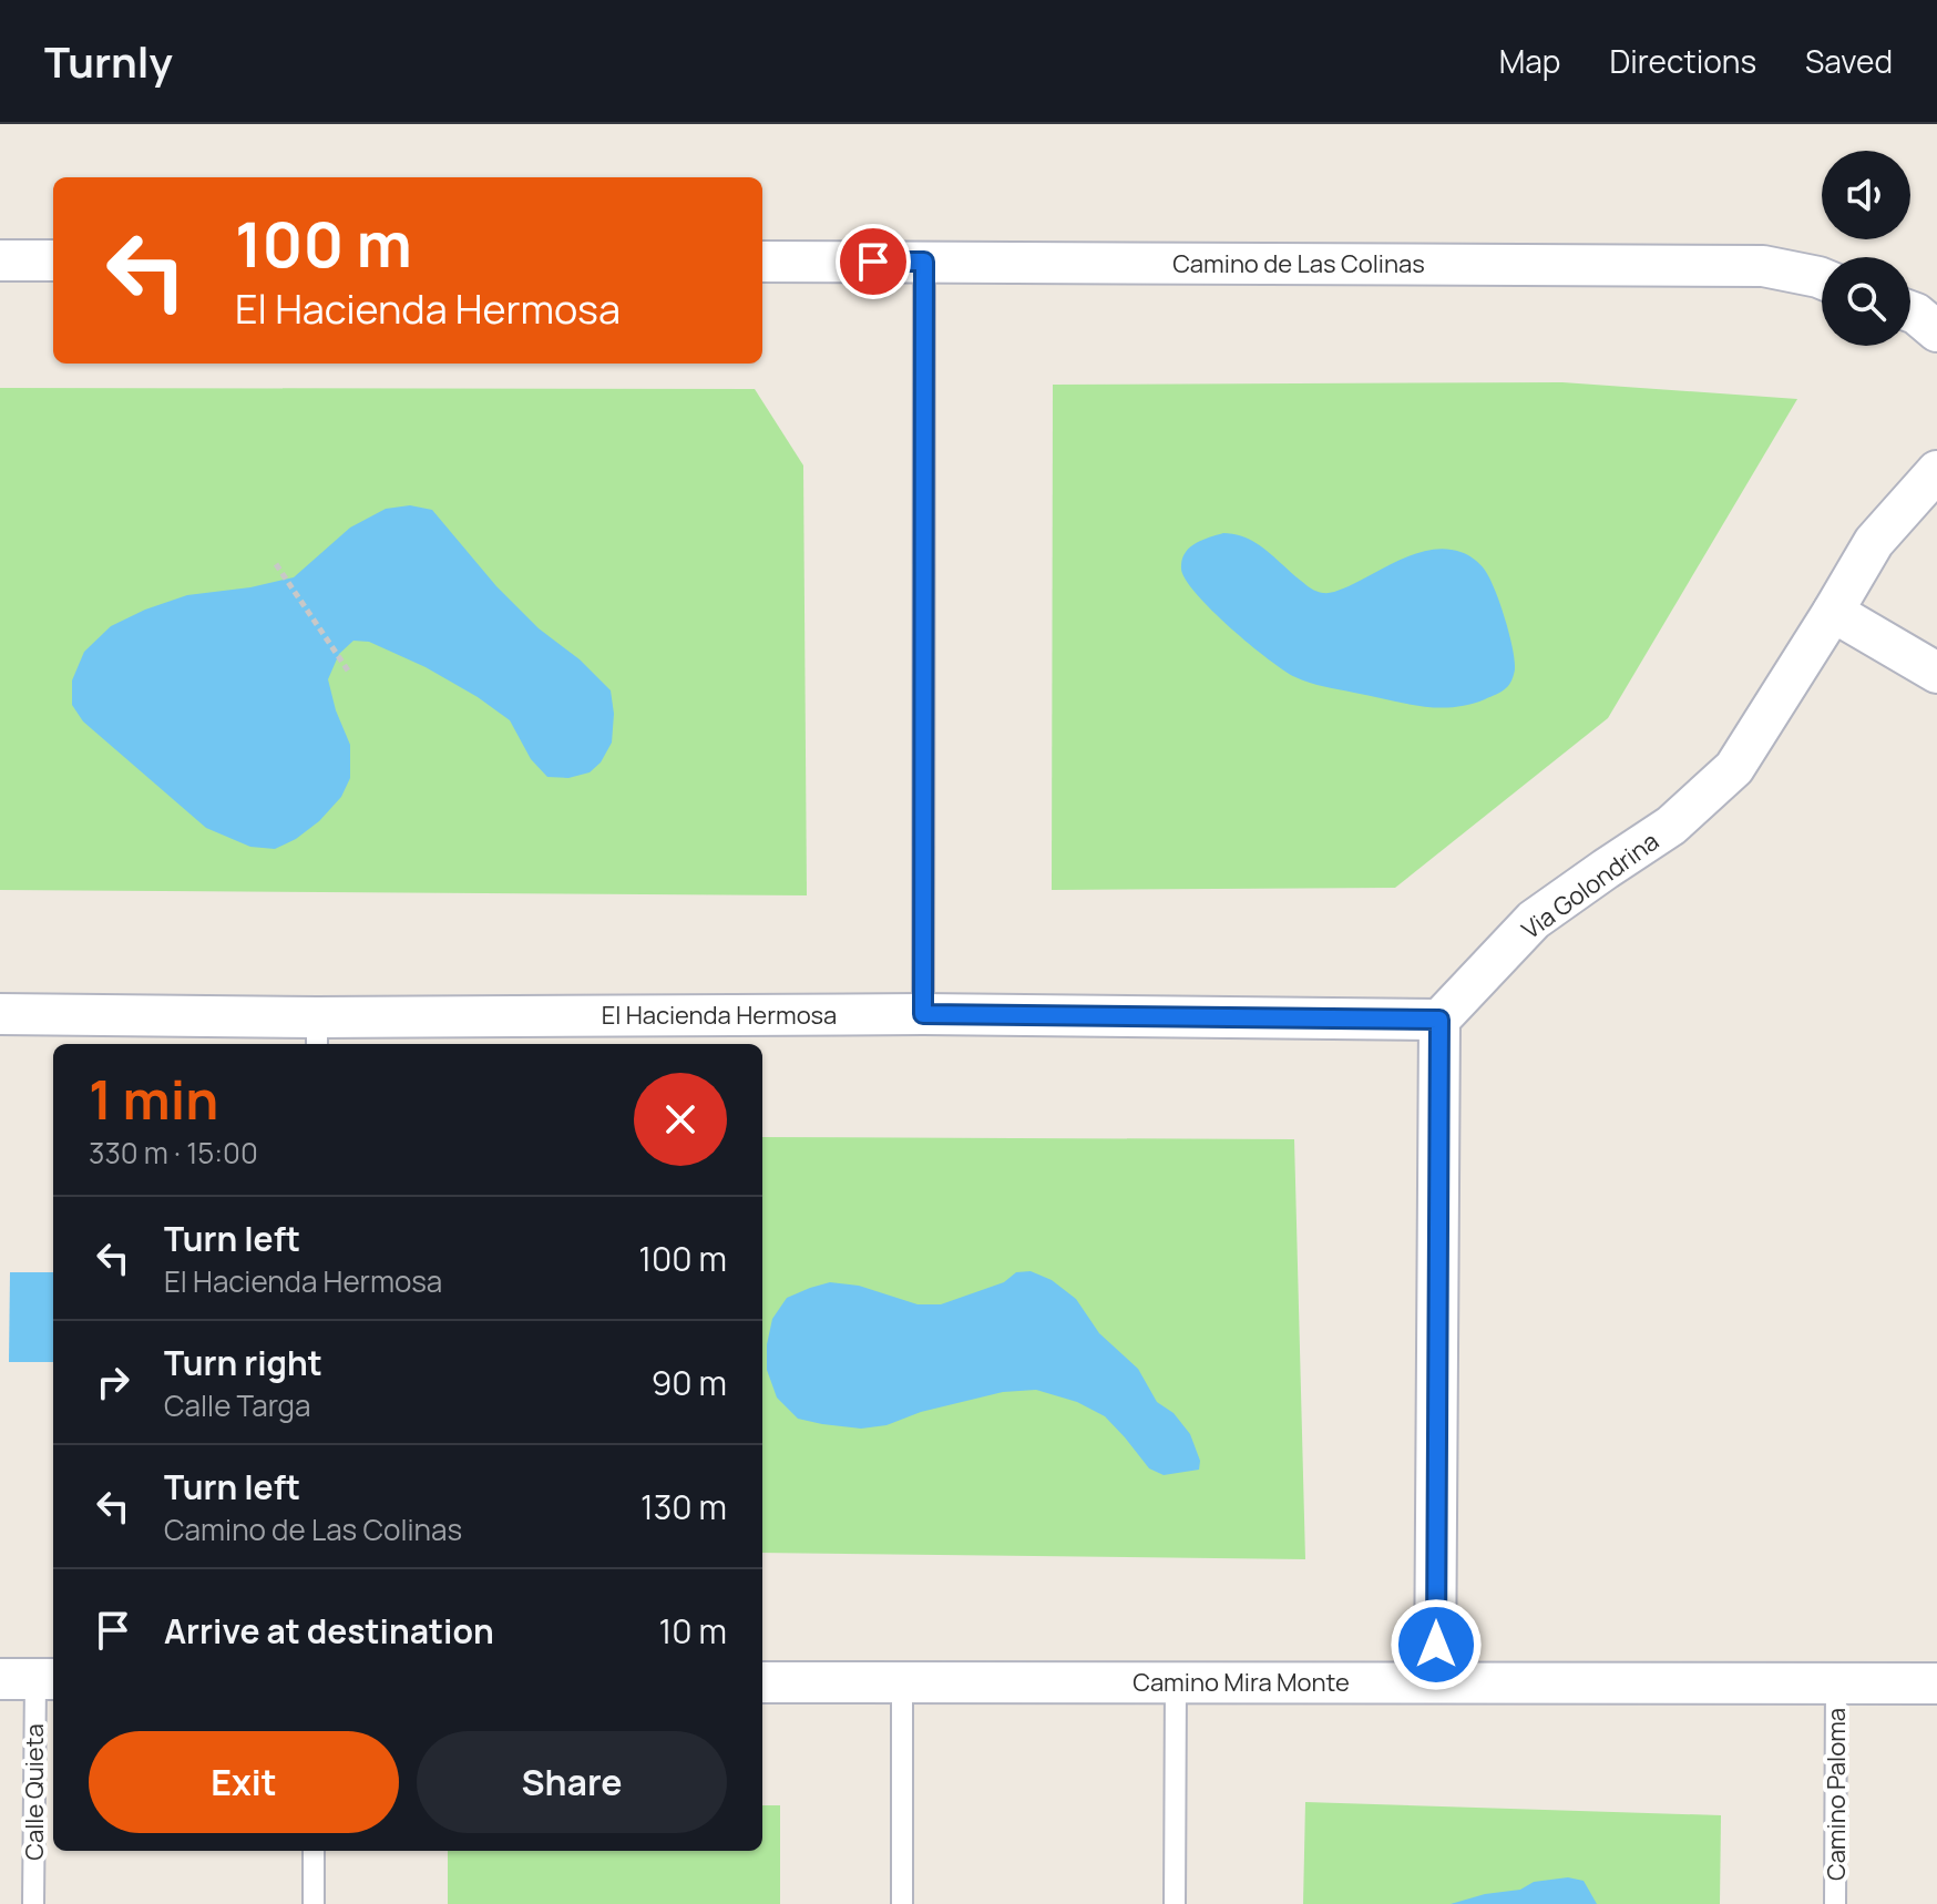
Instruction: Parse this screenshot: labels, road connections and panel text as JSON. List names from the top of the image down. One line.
{"streets":{"street":["Camino de Las Colinas","Via Golondrina","El Hacienda Hermosa","Camino Mira Monte"],"lane":["Calle Quieta","Camino Paloma"]},"crossings":[["Via Golondrina","El Hacienda Hermosa"],["Camino Mira Monte","Camino Paloma"]],"page":{"header":"Turnly","nav":["Map","Directions","Saved"],"turn":["100 m","El Hacienda Hermosa"],"heading":["1 min","330 m · 15:00"],"list":[{"name":"Turn left","note":"El Hacienda Hermosa","value":"100 m"},{"name":"Turn right","note":"Calle Targa","value":"90 m"},{"name":"Turn left","note":"Camino de Las Colinas","value":"130 m"},{"name":"Arrive at destination","value":"10 m"}],"buttons":["Exit","Share"]}}
